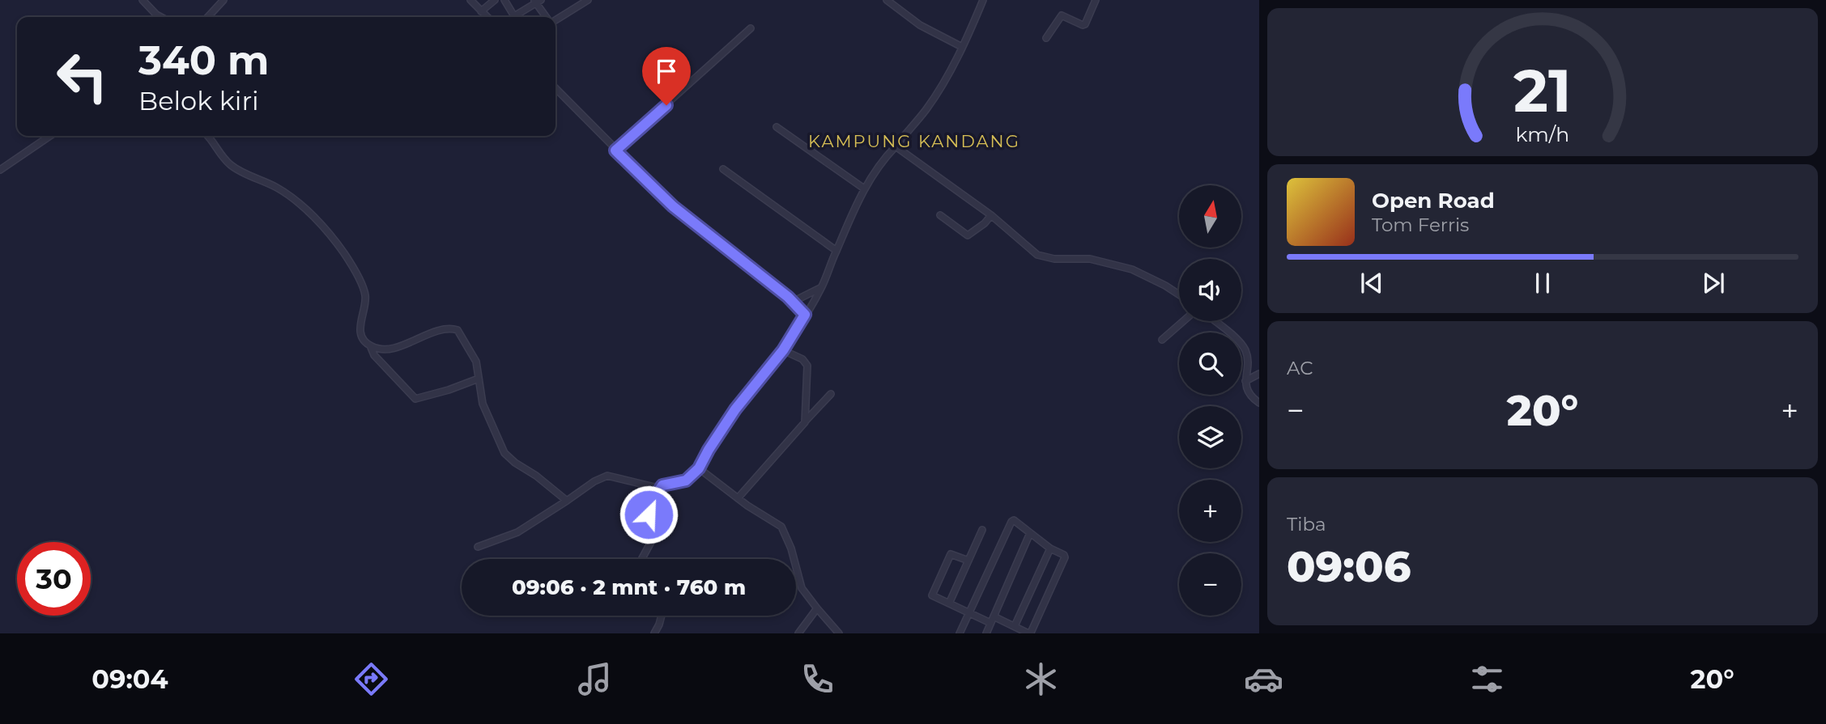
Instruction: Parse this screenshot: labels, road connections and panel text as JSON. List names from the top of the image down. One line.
{"districts":["KAMPUNG KANDANG"],"north":"top","page":{"turn":["340 m","Belok kiri"],"song":["Open Road","Tom Ferris"],"map_buttons":["+","−"],"tile":["AC",["Tiba","09:06"]],"heat":["−","20°","+"],"limit":"30","trip":"09:06 · 2 mnt · 760 m","tabs":["09:04","20°"],"gauge":["21","km/h"]}}
